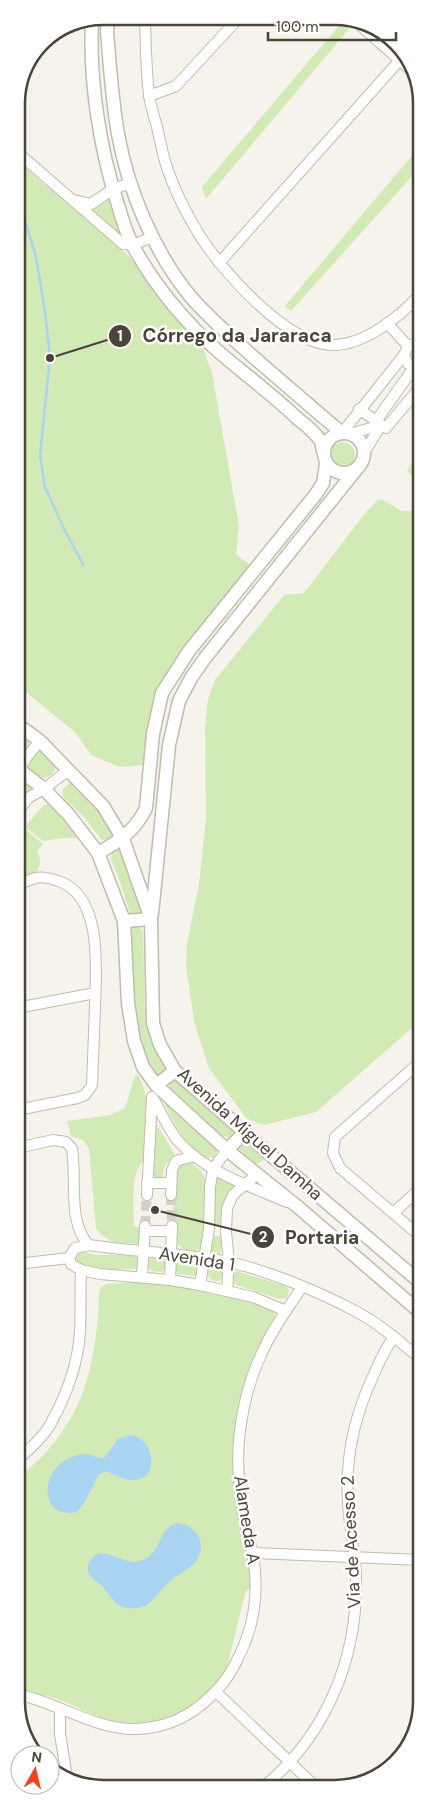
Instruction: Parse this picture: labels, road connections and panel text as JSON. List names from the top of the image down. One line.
{"streets":{"street":["Avenida Miguel Damha","Avenida 1","Alameda A","Via de Acesso 2"]},"crossings":[["Avenida 1","Alameda A"],["Avenida 1","Via de Acesso 2"]],"places":["Córrego da Jararaca","Portaria"],"scale_bar":"100 m","north":"top"}
